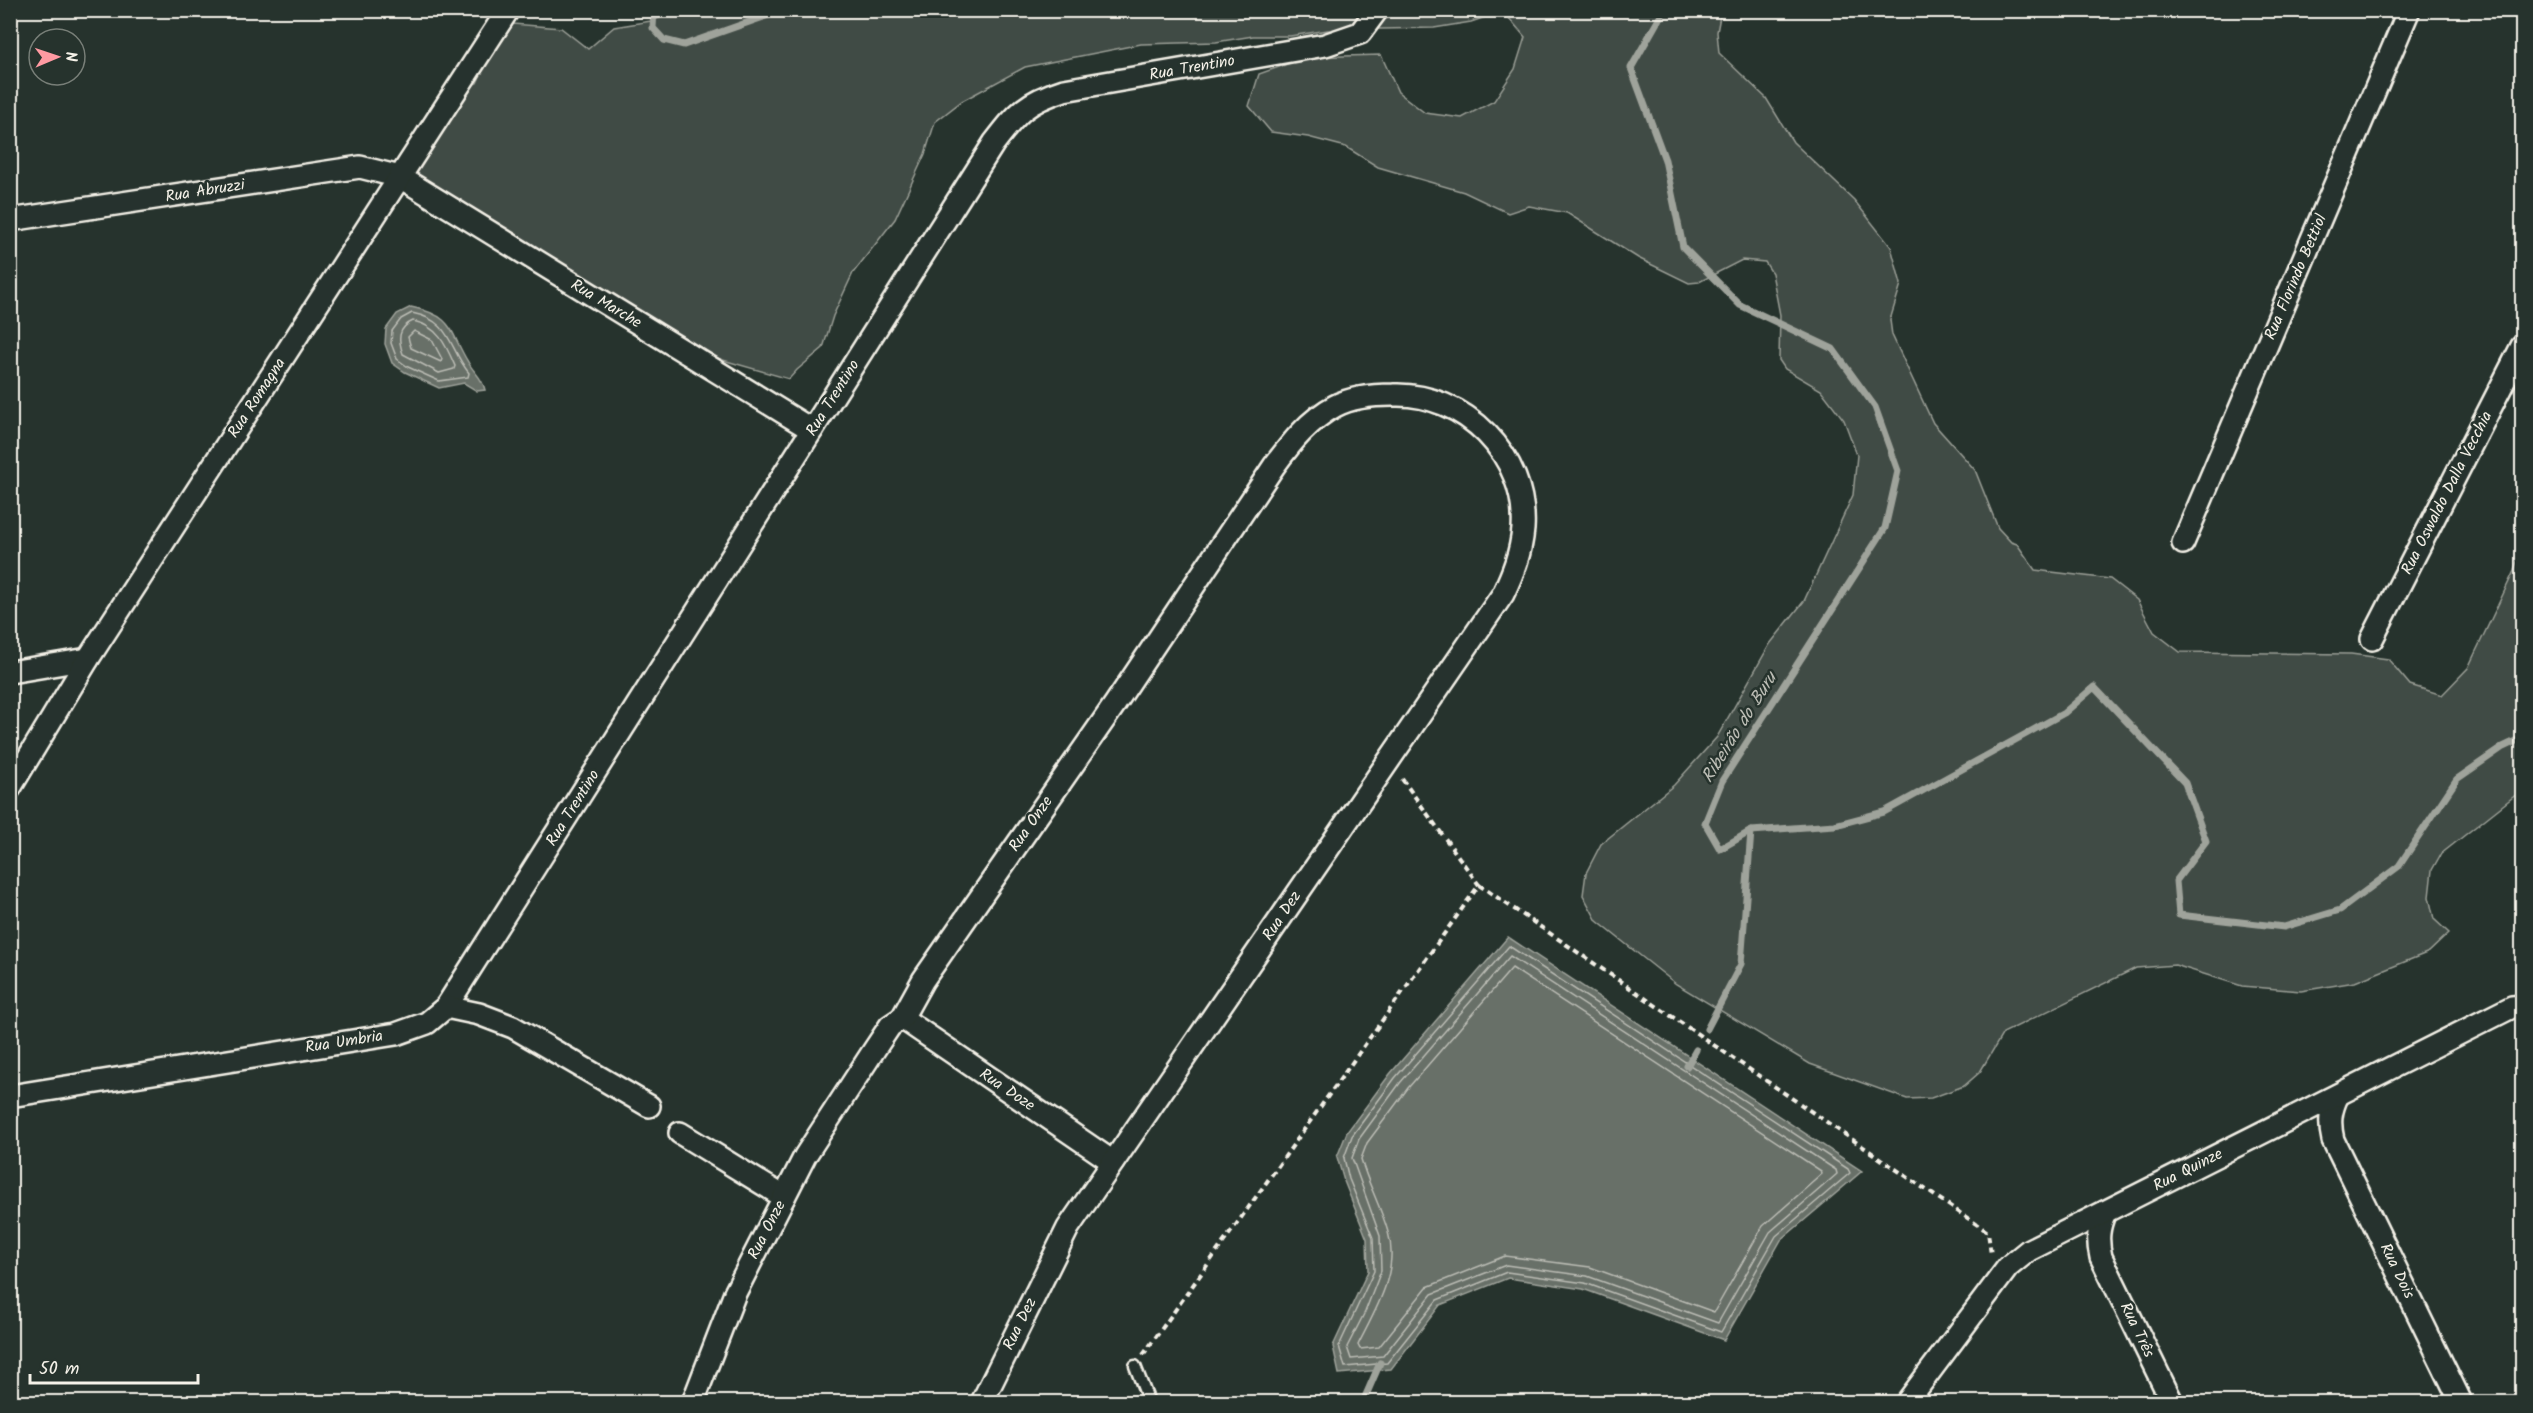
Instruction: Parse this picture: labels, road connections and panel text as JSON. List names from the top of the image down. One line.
{"streets":{"street":["Rua Trentino","Rua Abruzzi","Rua Florindo Bettiol","Rua Marche","Rua Romagna","Rua Oswaldo Dalla Vecchia","Rua Onze","Rua Dez","Rua Umbria","Rua Doze","Rua Quinze","Rua Dois","Rua Três"]},"crossings":[["Rua Trentino","Rua Marche"],["Rua Trentino","Rua Umbria"],["Rua Abruzzi","Rua Marche"],["Rua Abruzzi","Rua Romagna"],["Rua Marche","Rua Romagna"],["Rua Onze","Rua Dez"],["Rua Onze","Rua Doze"],["Rua Dez","Rua Doze"],["Rua Quinze","Rua Dois"],["Rua Quinze","Rua Três"]],"water":["Ribeirão do Buru"],"scale_bar":"50 m","north":"right"}
